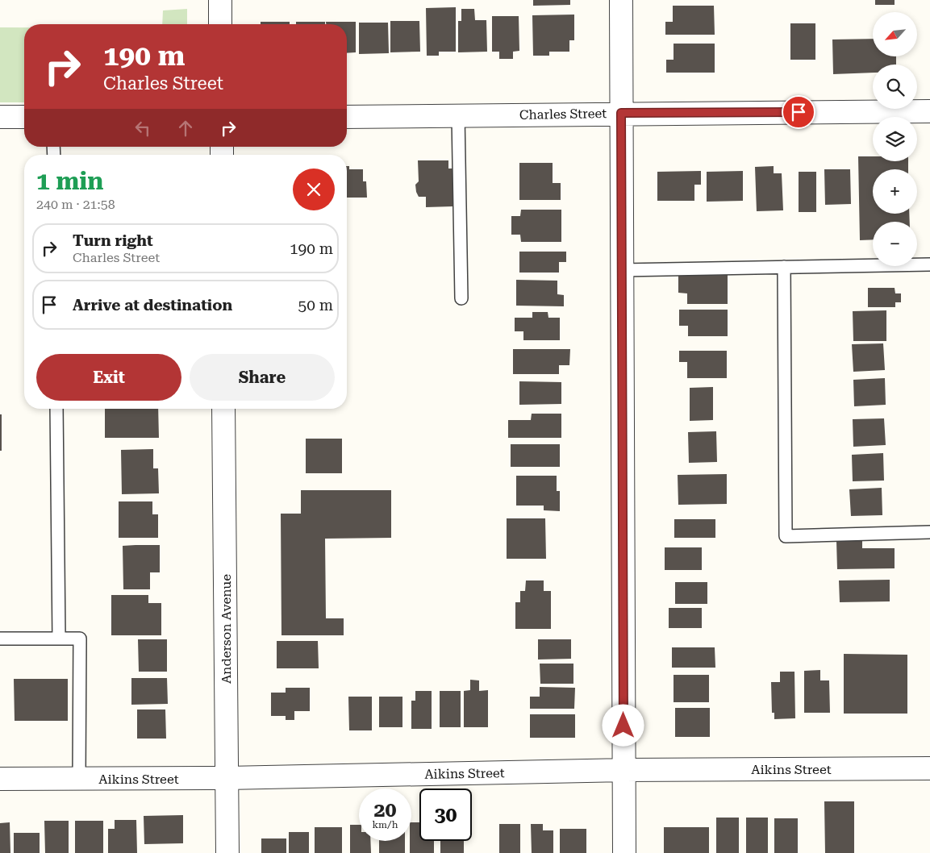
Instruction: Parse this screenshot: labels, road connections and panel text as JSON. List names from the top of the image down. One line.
{"streets":{"street":["Charles Street","Anderson Avenue","Aikins Street"]},"crossings":[["Anderson Avenue","Aikins Street"]],"north":"bottom left","page":{"map_buttons":["+","−"],"turn":["190 m","Charles Street"],"heading":["1 min","240 m · 21:58"],"list":[{"name":"Turn right","note":"Charles Street","value":"190 m"},{"name":"Arrive at destination","value":"50 m"}],"buttons":["Exit","Share"],"speed":"20 km/h","limit":"30"}}
